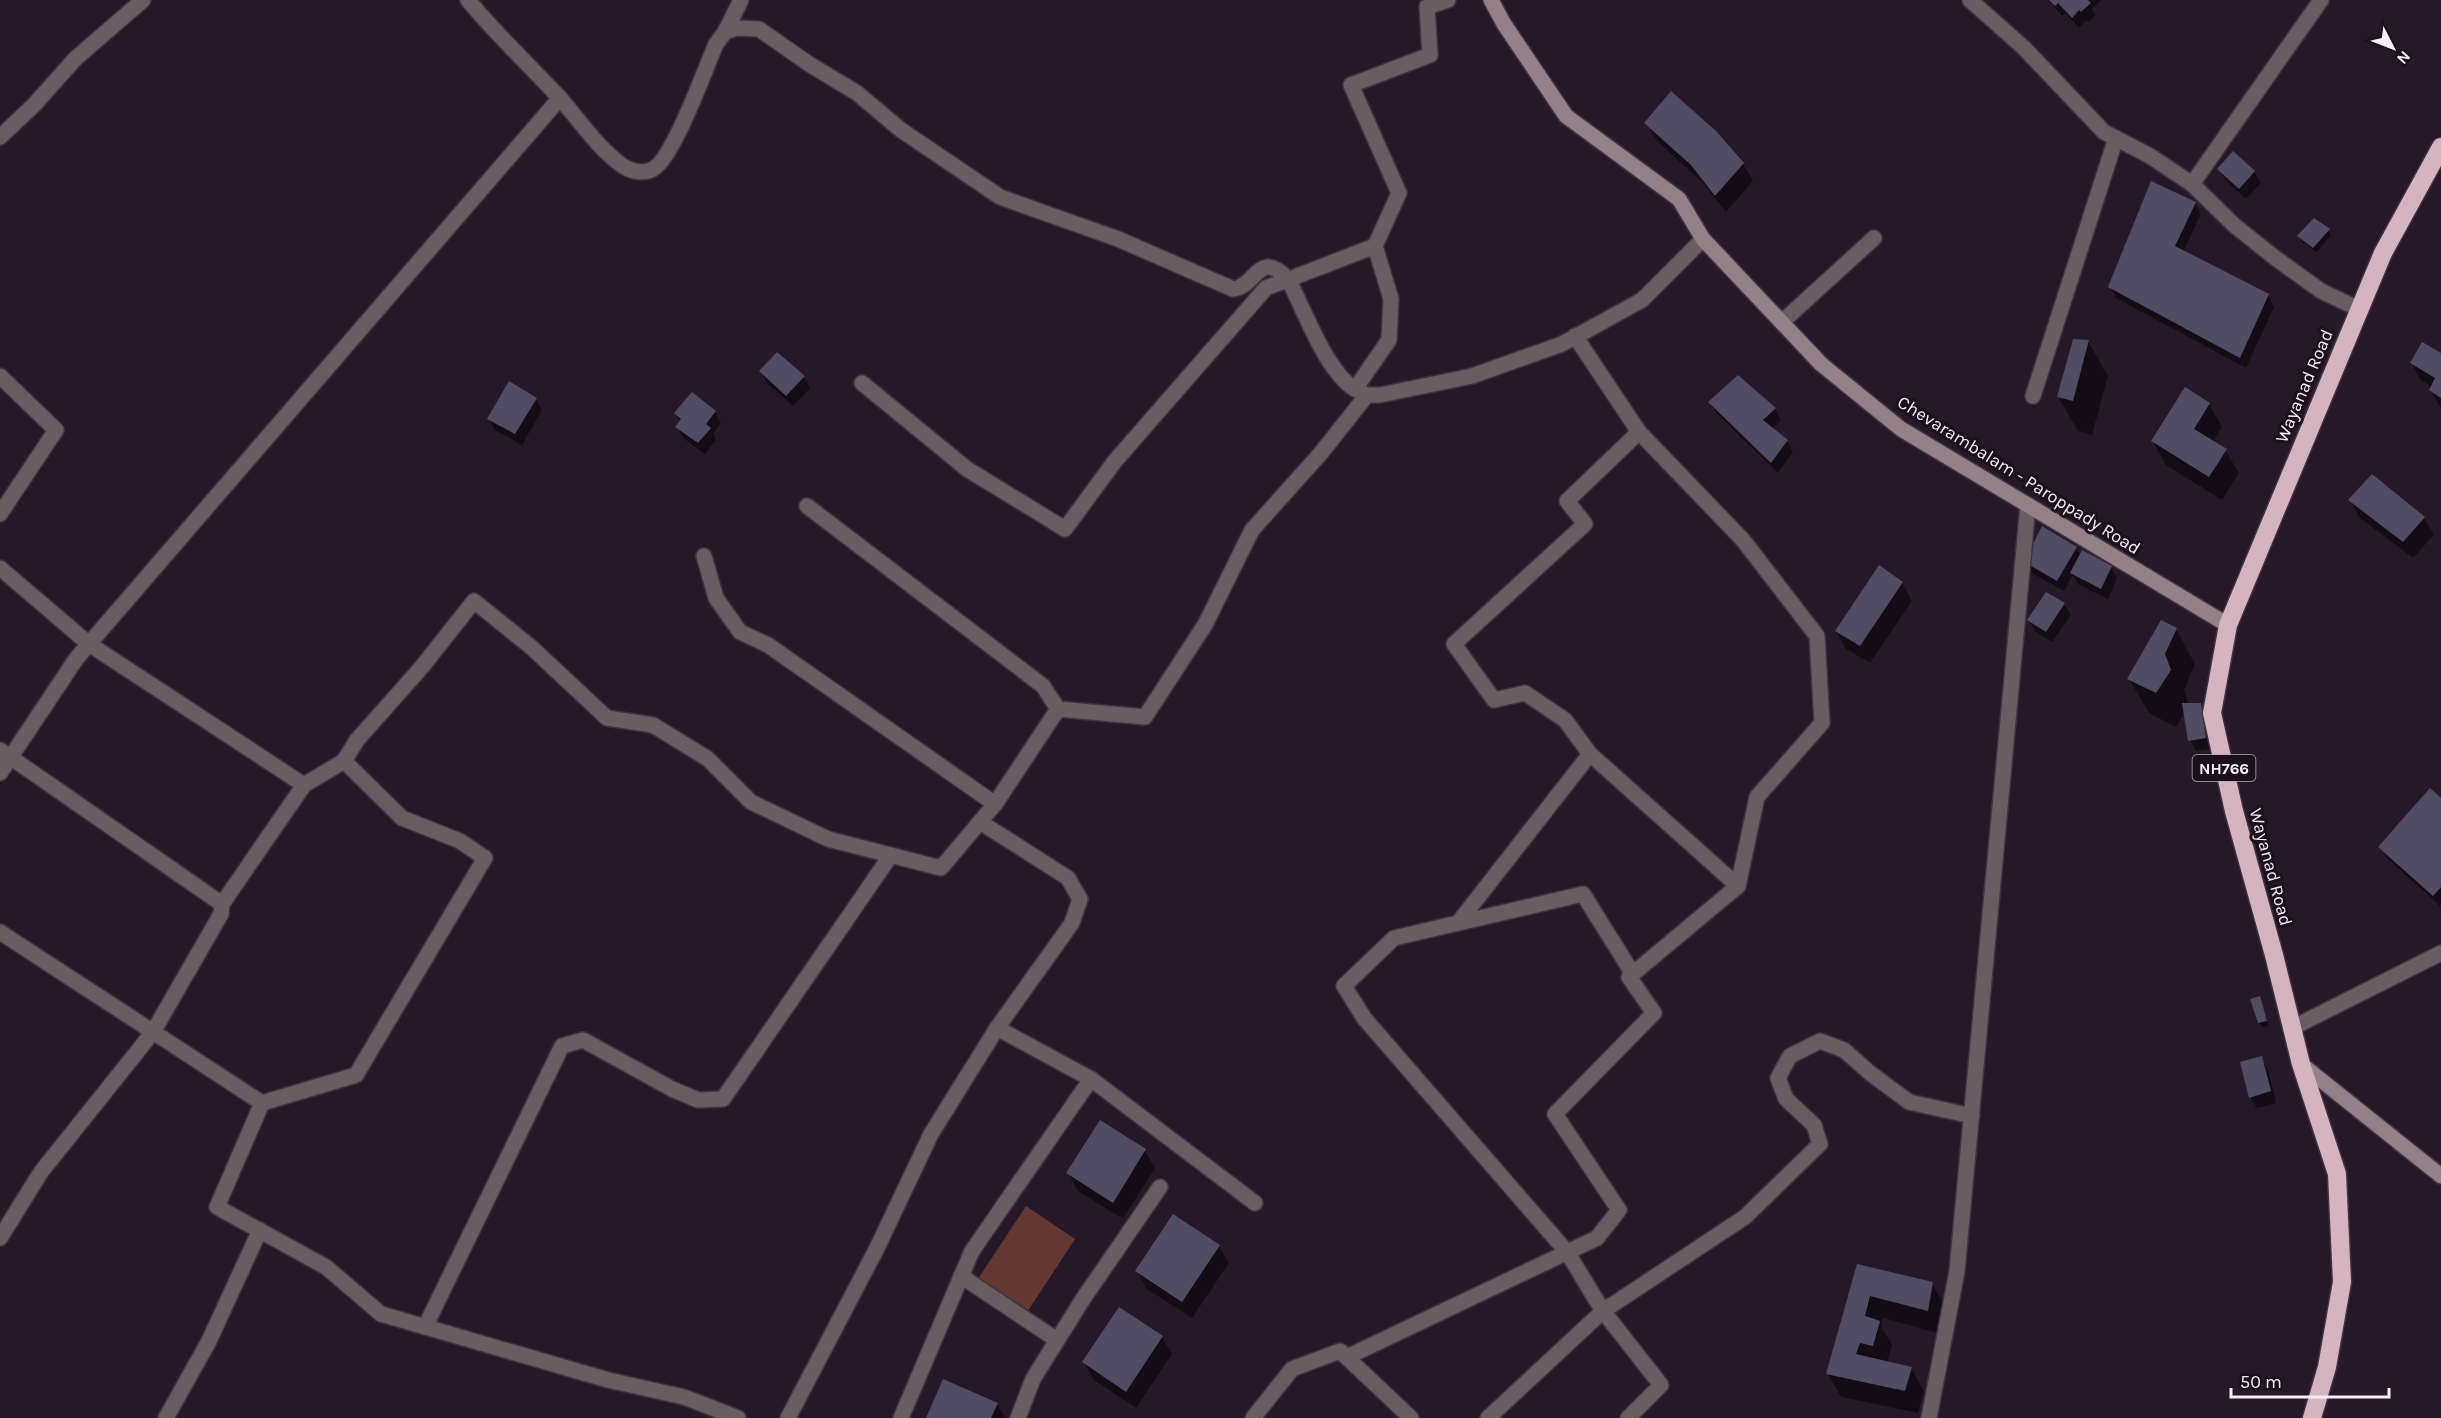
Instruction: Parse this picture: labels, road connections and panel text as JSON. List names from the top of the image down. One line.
{"streets":{"highway":["Wayanad Road","NH766"],"main road":["Chevarambalam - Paroppady Road"]},"crossings":[["Wayanad Road","Chevarambalam - Paroppady Road"]],"scale_bar":"50 m","north":"bottom right"}
